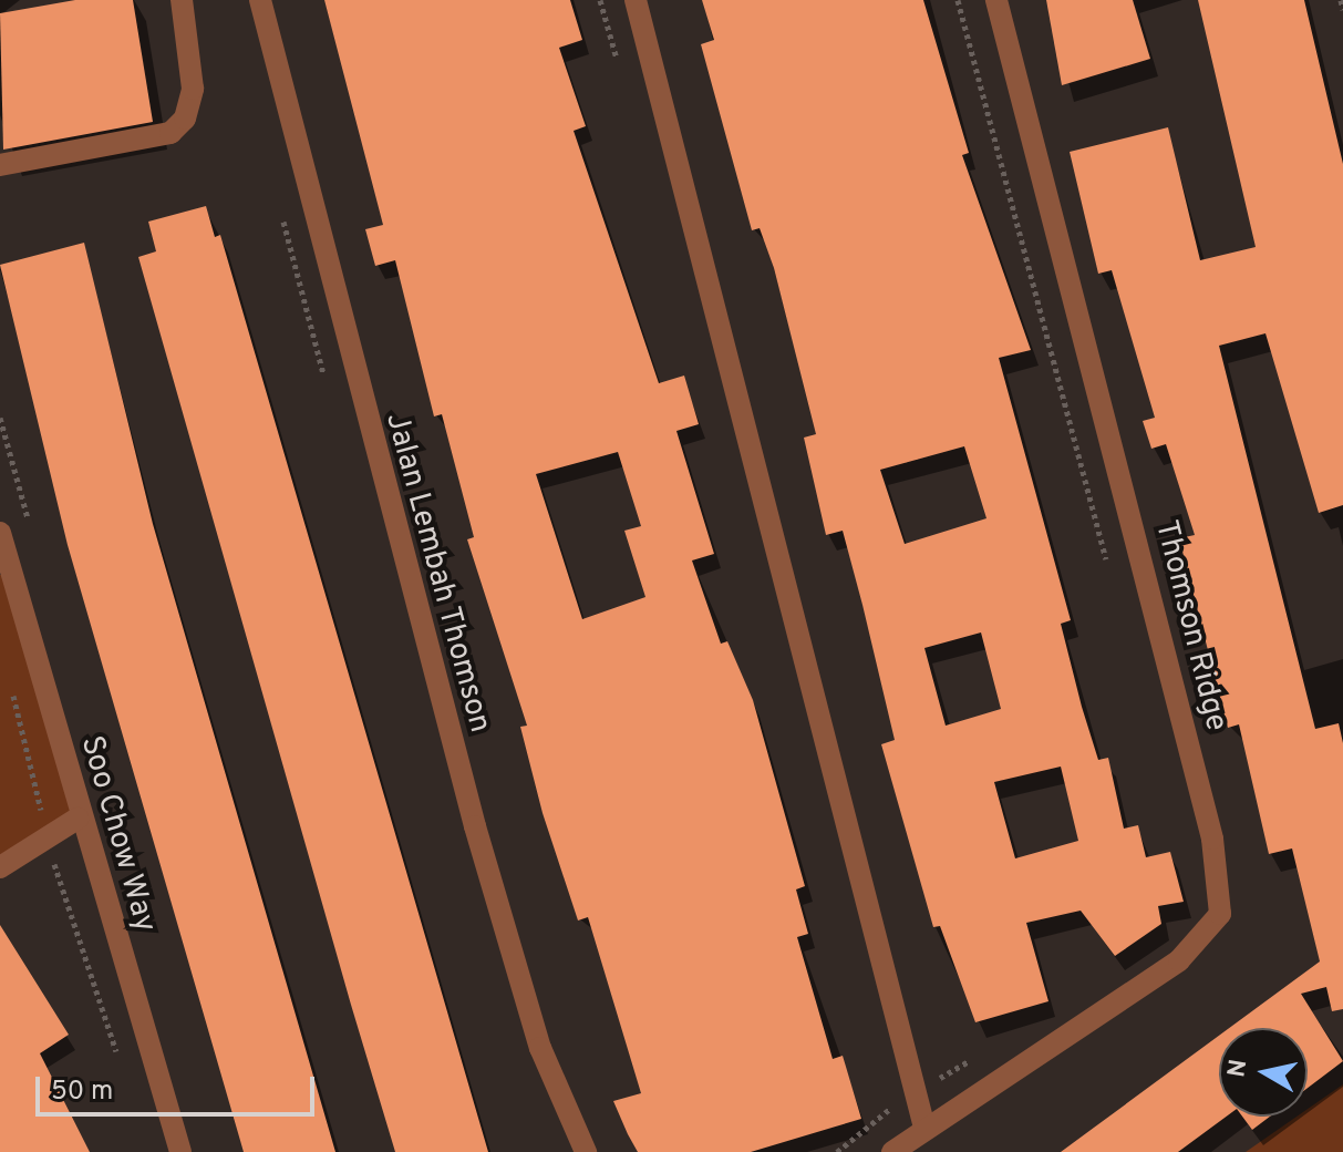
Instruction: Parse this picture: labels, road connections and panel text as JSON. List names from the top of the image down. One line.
{"streets":{"street":["Jalan Lembah Thomson","Thomson Ridge","Soo Chow Way"]},"scale_bar":"50 m","north":"left"}
